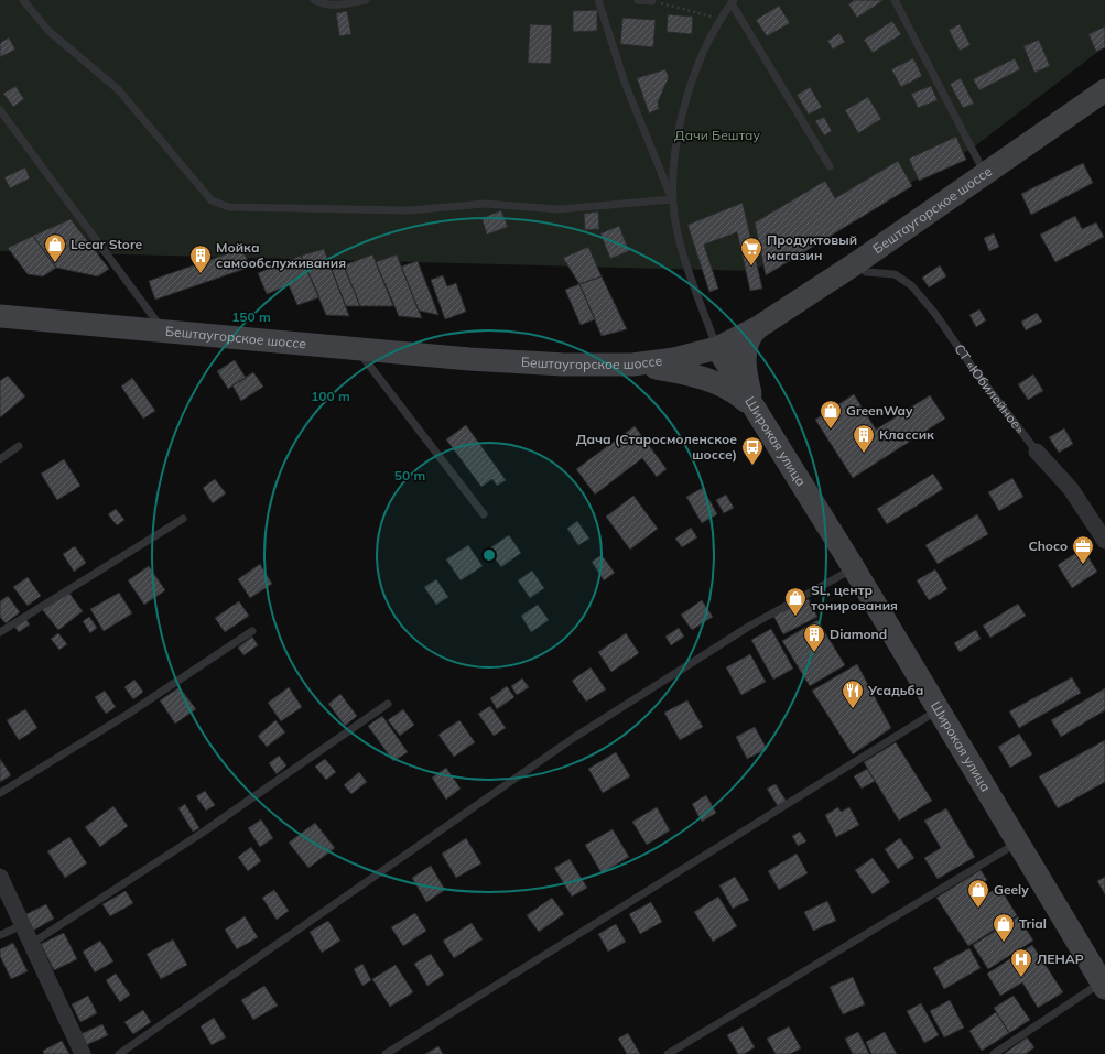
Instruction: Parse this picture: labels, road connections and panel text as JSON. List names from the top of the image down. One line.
{"streets":{"main road":["Бештаугорское шоссе","Широкая улица"],"street":["СТ «Юбилейное»"]},"crossings":[["Бештаугорское шоссе","СТ «Юбилейное»"],["Бештаугорское шоссе","Широкая улица"]],"parks":["Дачи Бештау"],"places":{"shop":["Lecar Store","GreenWay","SL, центр тонирования","Geely","Trial"],"supermarket":["Продуктовый магазин"],"building":["Мойка самообслуживания","Классик","Diamond"],"bus stop":["Дача (Старосмоленское шоссе)"],"office":["Choco"],"restaurant":["Усадьба"],"hospital":["ЛЕНАР"]},"rings":["150 m","100 m","50 m"]}
